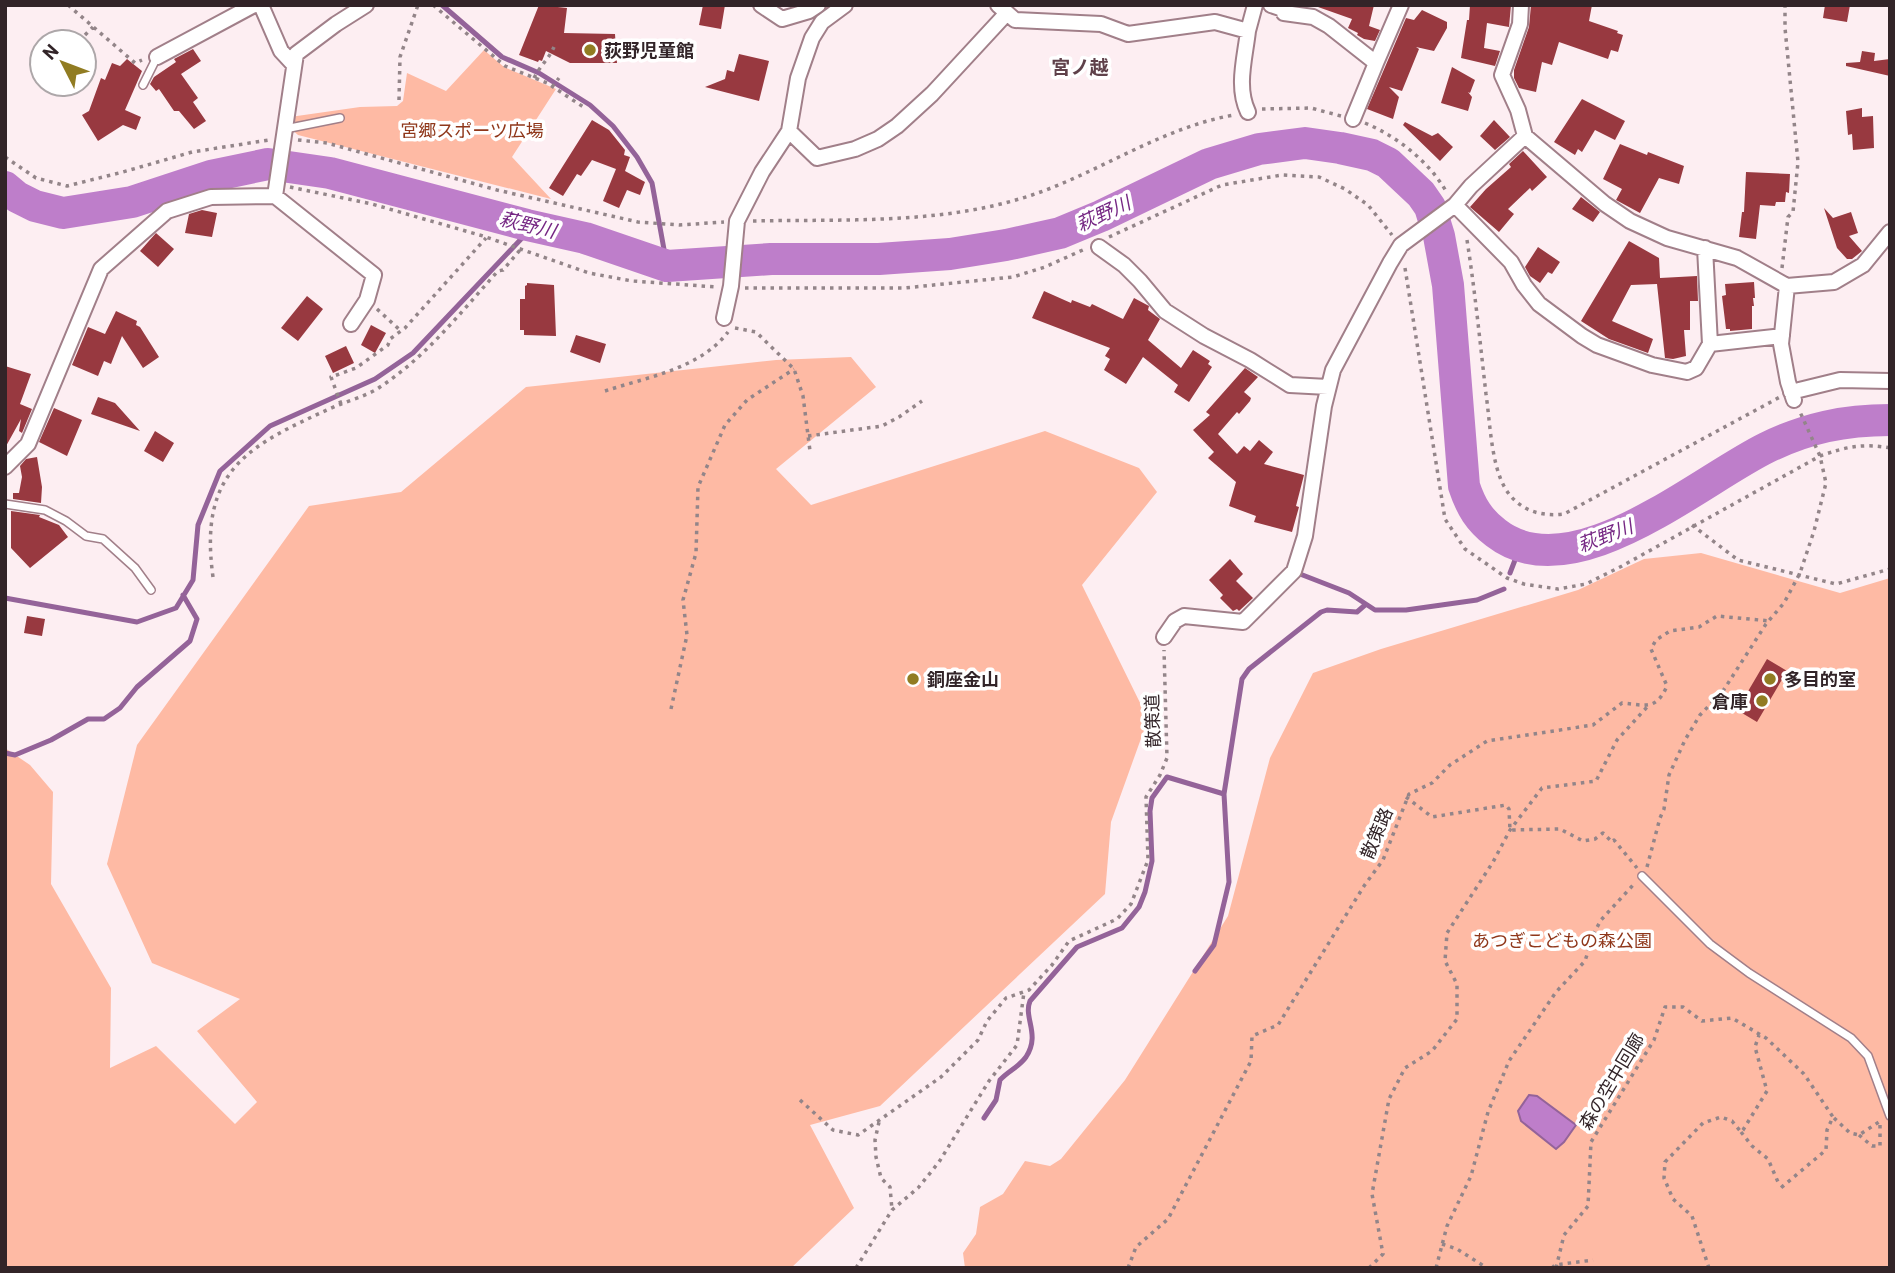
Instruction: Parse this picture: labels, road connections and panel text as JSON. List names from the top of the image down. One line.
{"streets":{"path":["散策道","散策路","森の空中回廊"]},"districts":["宮ノ越"],"water":["萩野川"],"parks":["宮郷スポーツ広場","あつぎこどもの森公園"],"places":["荻野児童館","銅座金山","多目的室","倉庫"],"north":"top left"}
